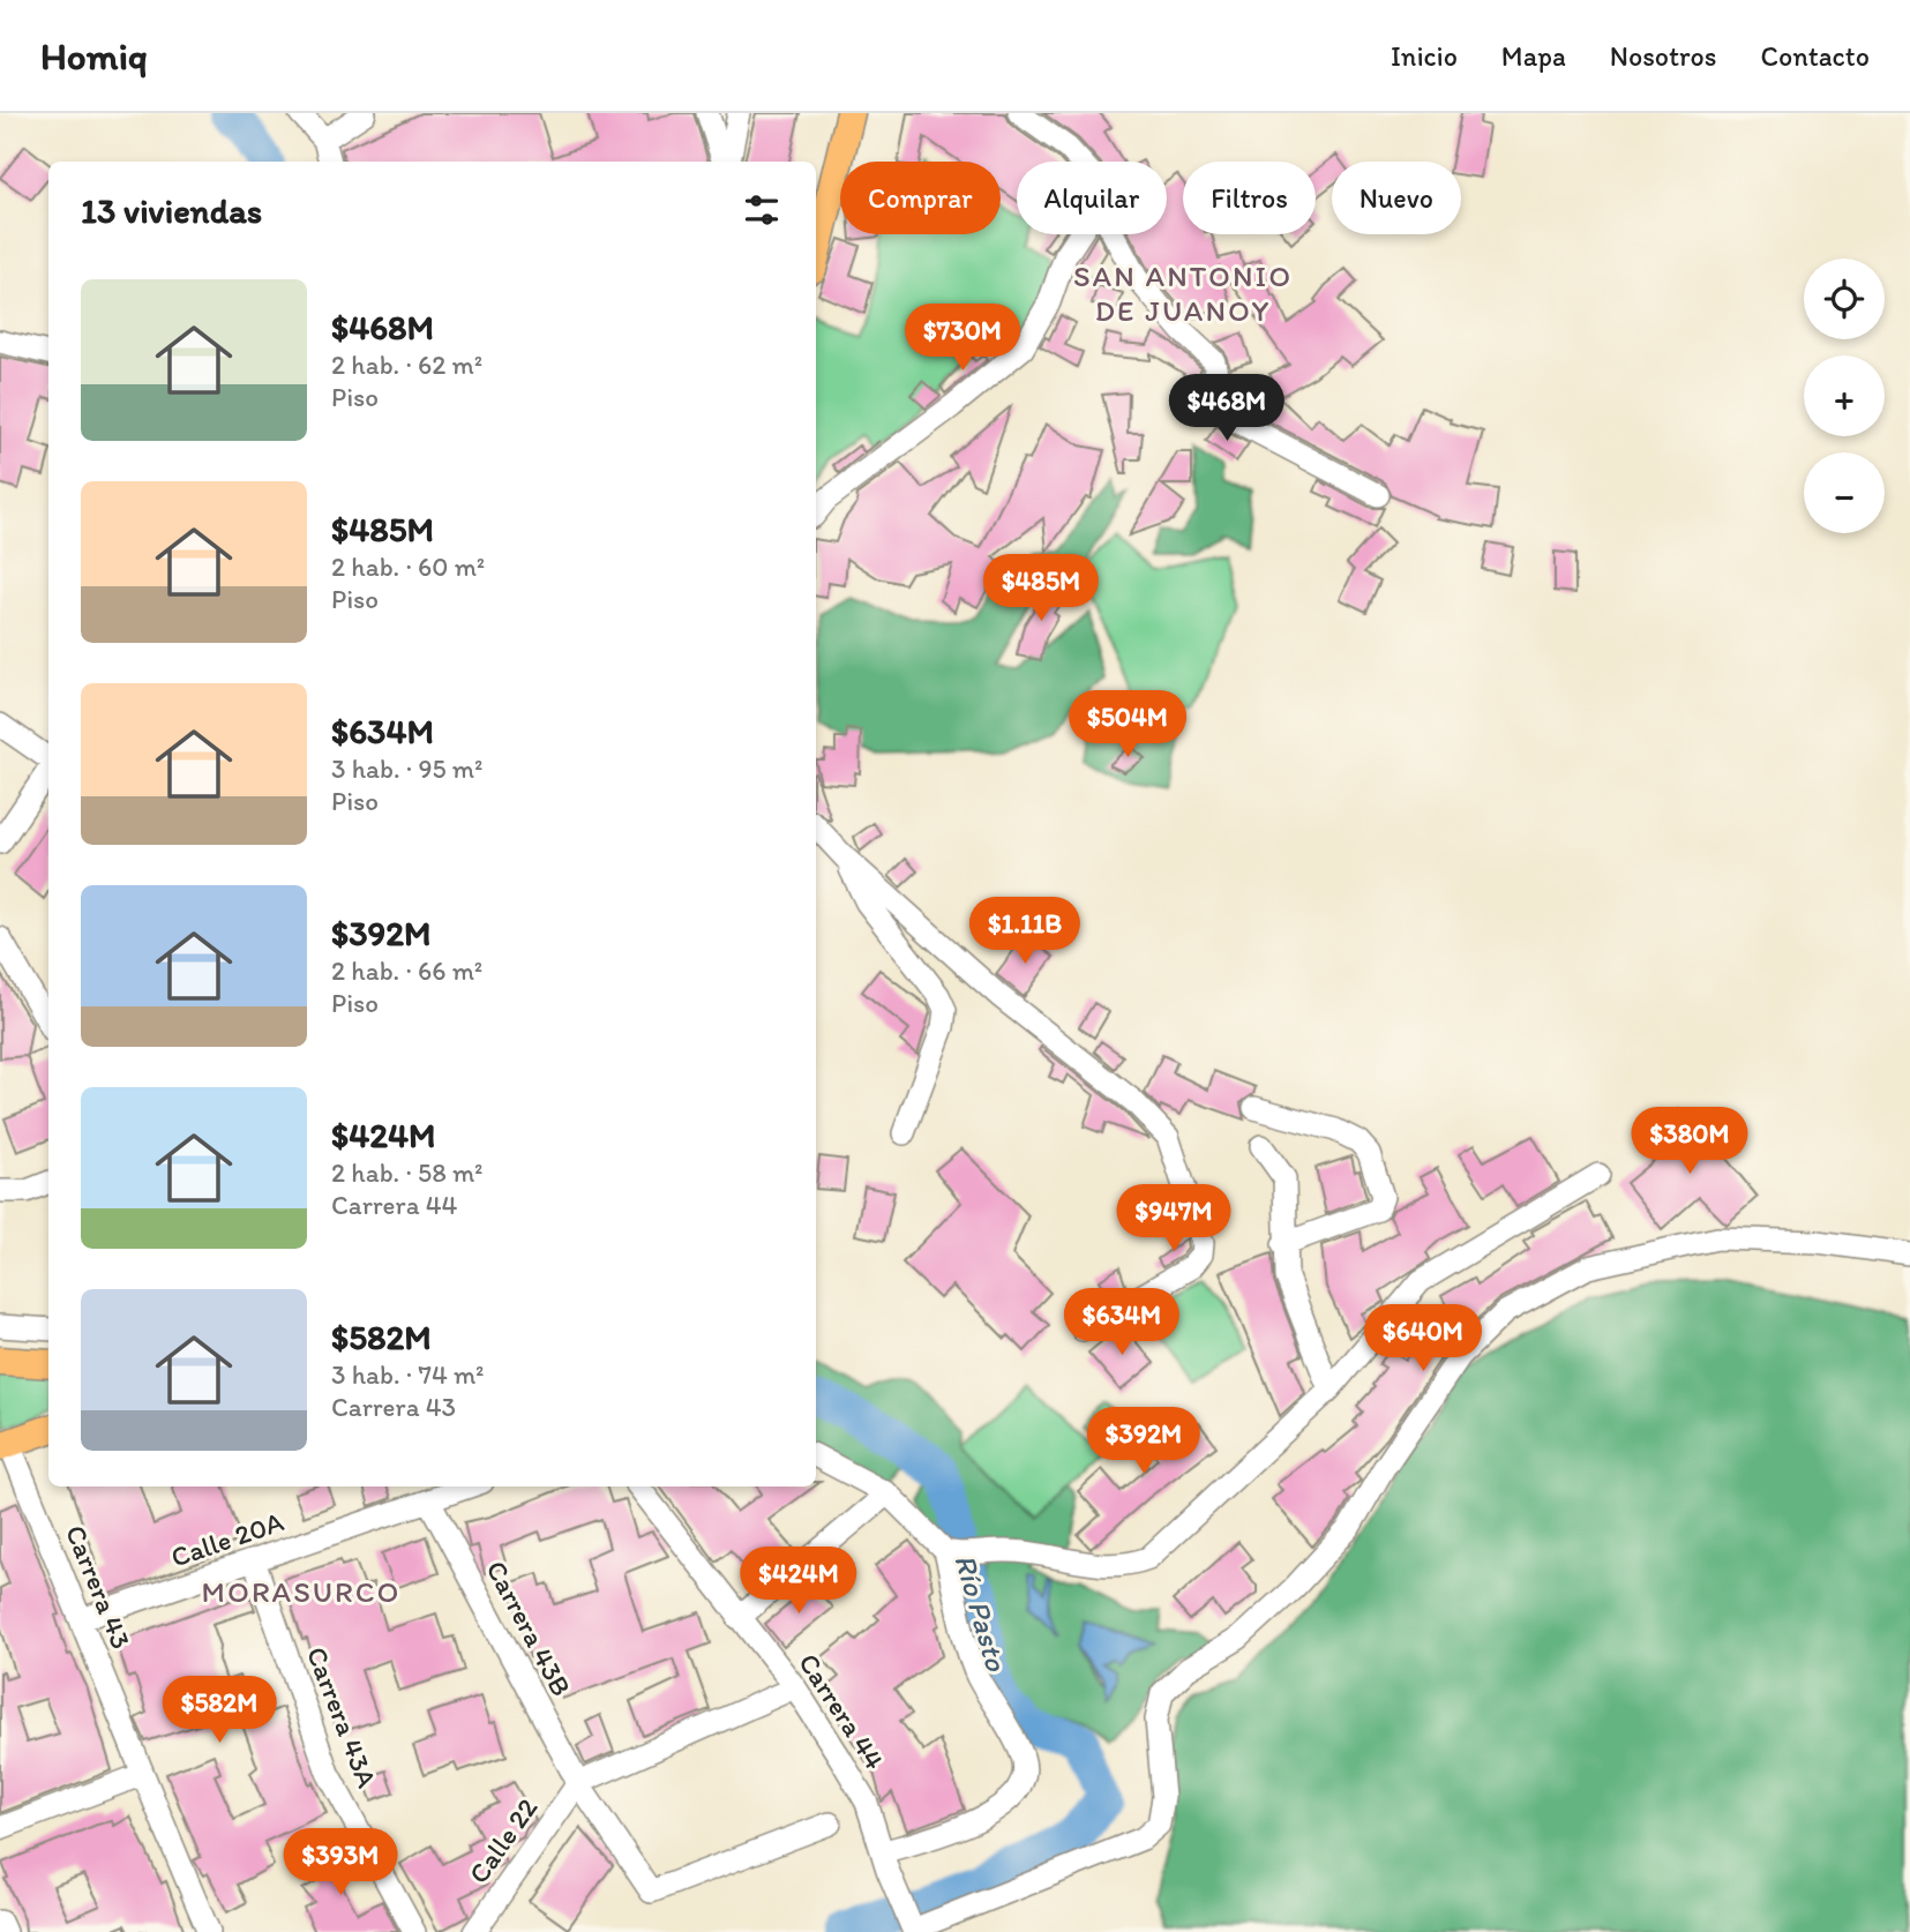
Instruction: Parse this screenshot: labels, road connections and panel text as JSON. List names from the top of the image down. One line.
{"streets":{"street":["Calle 20A","Carrera 43","Carrera 43B","Carrera 44","Carrera 43A","Calle 22"]},"crossings":[["Calle 20A","Carrera 43"],["Calle 20A","Carrera 43B"],["Calle 20A","Carrera 43A"],["Carrera 43B","Calle 22"]],"districts":["SAN ANTONIO DE JUANOY","MORASURCO"],"water":["Río Pasto"],"page":{"header":"Homiq","nav":["Inicio","Mapa","Nosotros","Contacto"],"chip":["Comprar","Alquilar","Filtros","Nuevo"],"heading":"13 viviendas","map_buttons":["+","−"],"list":[{"name":"$468M","note":"2 hab. · 62 m² · Piso"},{"name":"$485M","note":"2 hab. · 60 m² · Piso"},{"name":"$634M","note":"3 hab. · 95 m² · Piso"},{"name":"$392M","note":"2 hab. · 66 m² · Piso"},{"name":"$424M","note":"2 hab. · 58 m² · Carrera 44"},{"name":"$582M","note":"3 hab. · 74 m² · Carrera 43"}],"price":["$730M","$468M","$485M","$504M","$1.11B","$380M","$947M","$634M","$640M","$392M","$424M","$582M","$393M"]}}
